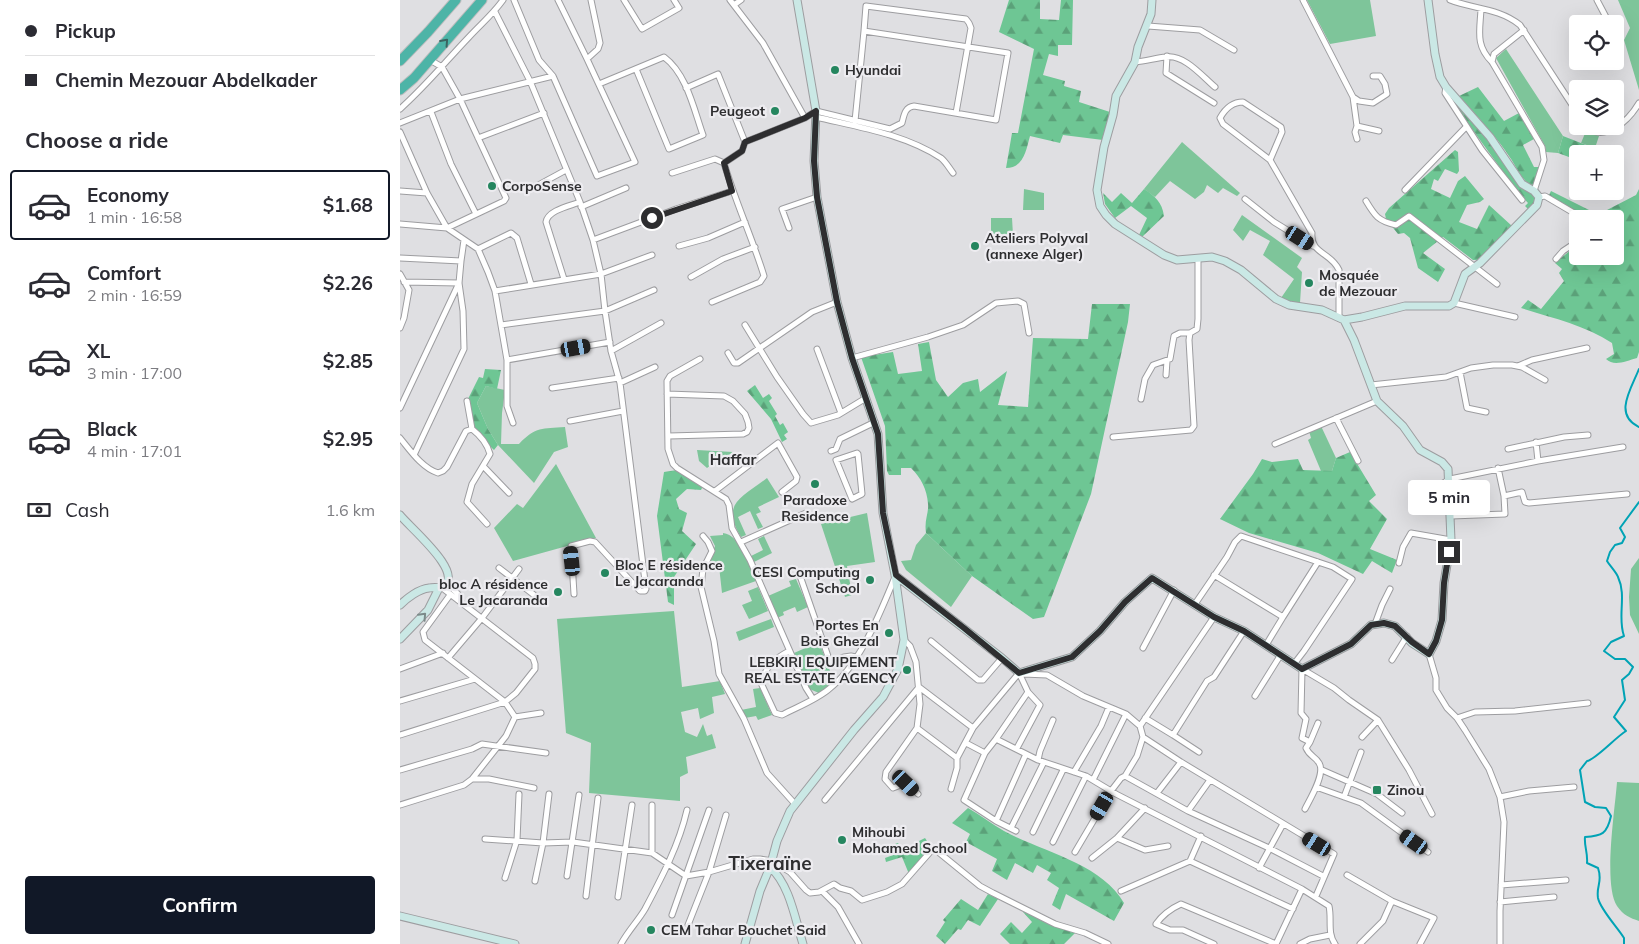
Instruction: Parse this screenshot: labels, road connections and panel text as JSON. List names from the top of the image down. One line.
{"districts":["Haffar","Tixeraïne"],"places":{"other":["Hyundai","Peugeot","CorpoSense","Ateliers Polyval (annexe Alger)","Mosquée de Mezouar","Paradoxe Residence","Bloc E résidence Le Jacaranda","CESI Computing School","bloc A résidence Le Jacaranda","Portes En Bois Ghezal","LEBKIRI EQUIPEMENT REAL ESTATE AGENCY","Mihoubi Mohamed School","CEM Tahar Bouchet Said"],"transit":["Zinou"]},"page":{"banner":["Pickup","Chemin Mezouar Abdelkader"],"map_buttons":["+","−"],"heading":"Choose a ride","list":[{"name":"Economy","note":"1 min · 16:58","value":"$1.68"},{"name":"Comfort","note":"2 min · 16:59","value":"$2.26"},{"name":"XL","note":"3 min · 17:00","value":"$2.85"},{"name":"Black","note":"4 min · 17:01","value":"$2.95"}],"bubble":"5 min","pay":["Cash","1.6 km"],"buttons":"Confirm"}}
